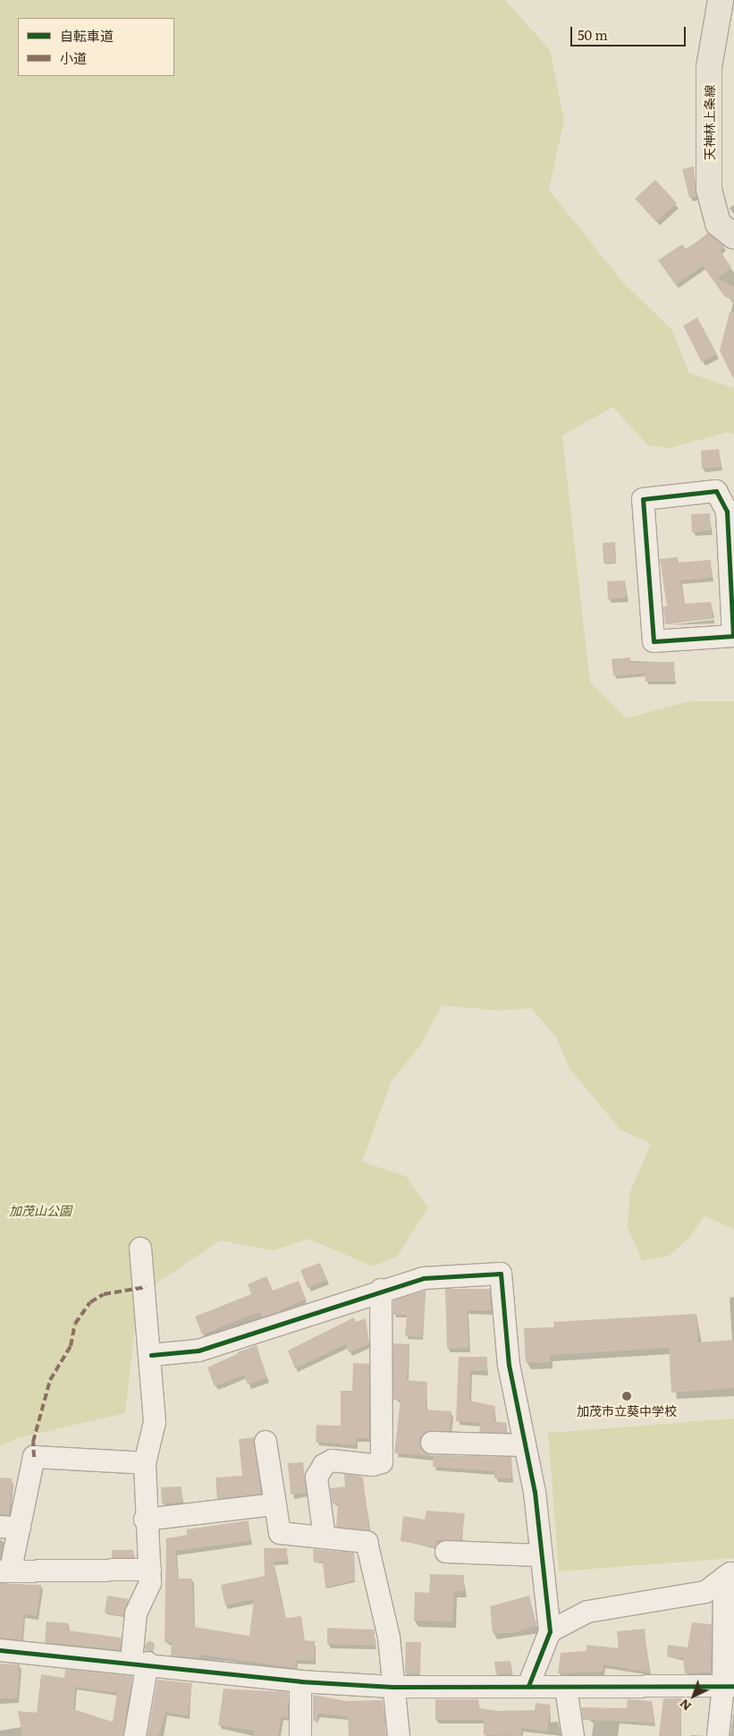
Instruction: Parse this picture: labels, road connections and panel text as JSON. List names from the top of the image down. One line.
{"streets":{"main road":["天神林上条線"]},"parks":["加茂山公園"],"places":["加茂市立葵中学校"],"legend":["自転車道","小道"],"scale_bar":"50 m","north":"bottom left"}
